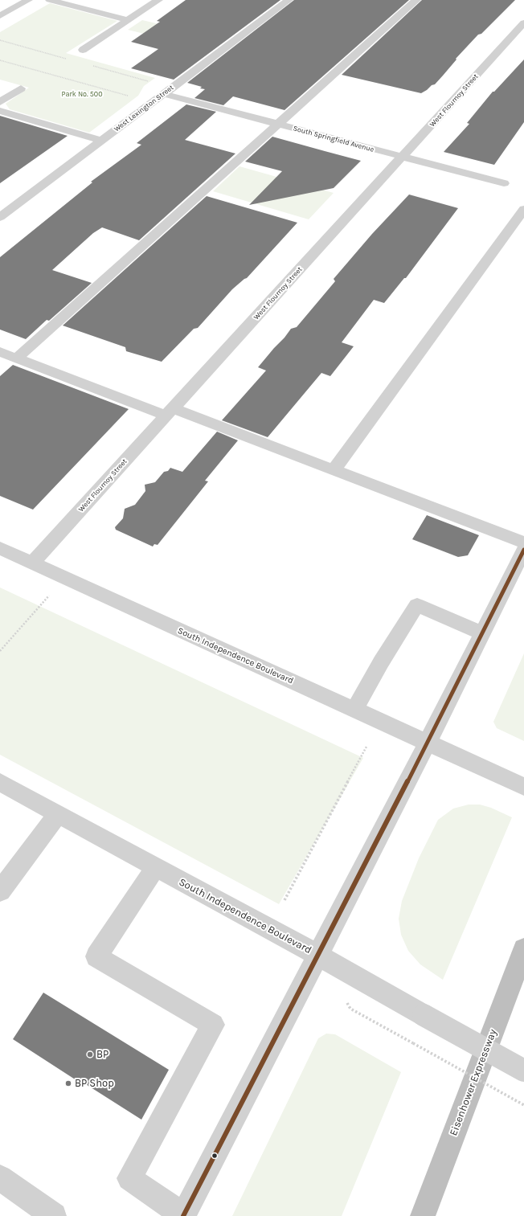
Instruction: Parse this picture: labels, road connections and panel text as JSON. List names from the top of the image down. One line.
{"streets":{"highway":["Eisenhower Expressway"],"street":["West Flournoy Street","West Lexington Street","South Springfield Avenue","South Independence Boulevard"]},"crossings":[["West Flournoy Street","South Springfield Avenue"],["West Flournoy Street","South Independence Boulevard"],["West Lexington Street","South Springfield Avenue"]],"parks":["Park No. 500"],"places":["BP","BP Shop"]}
